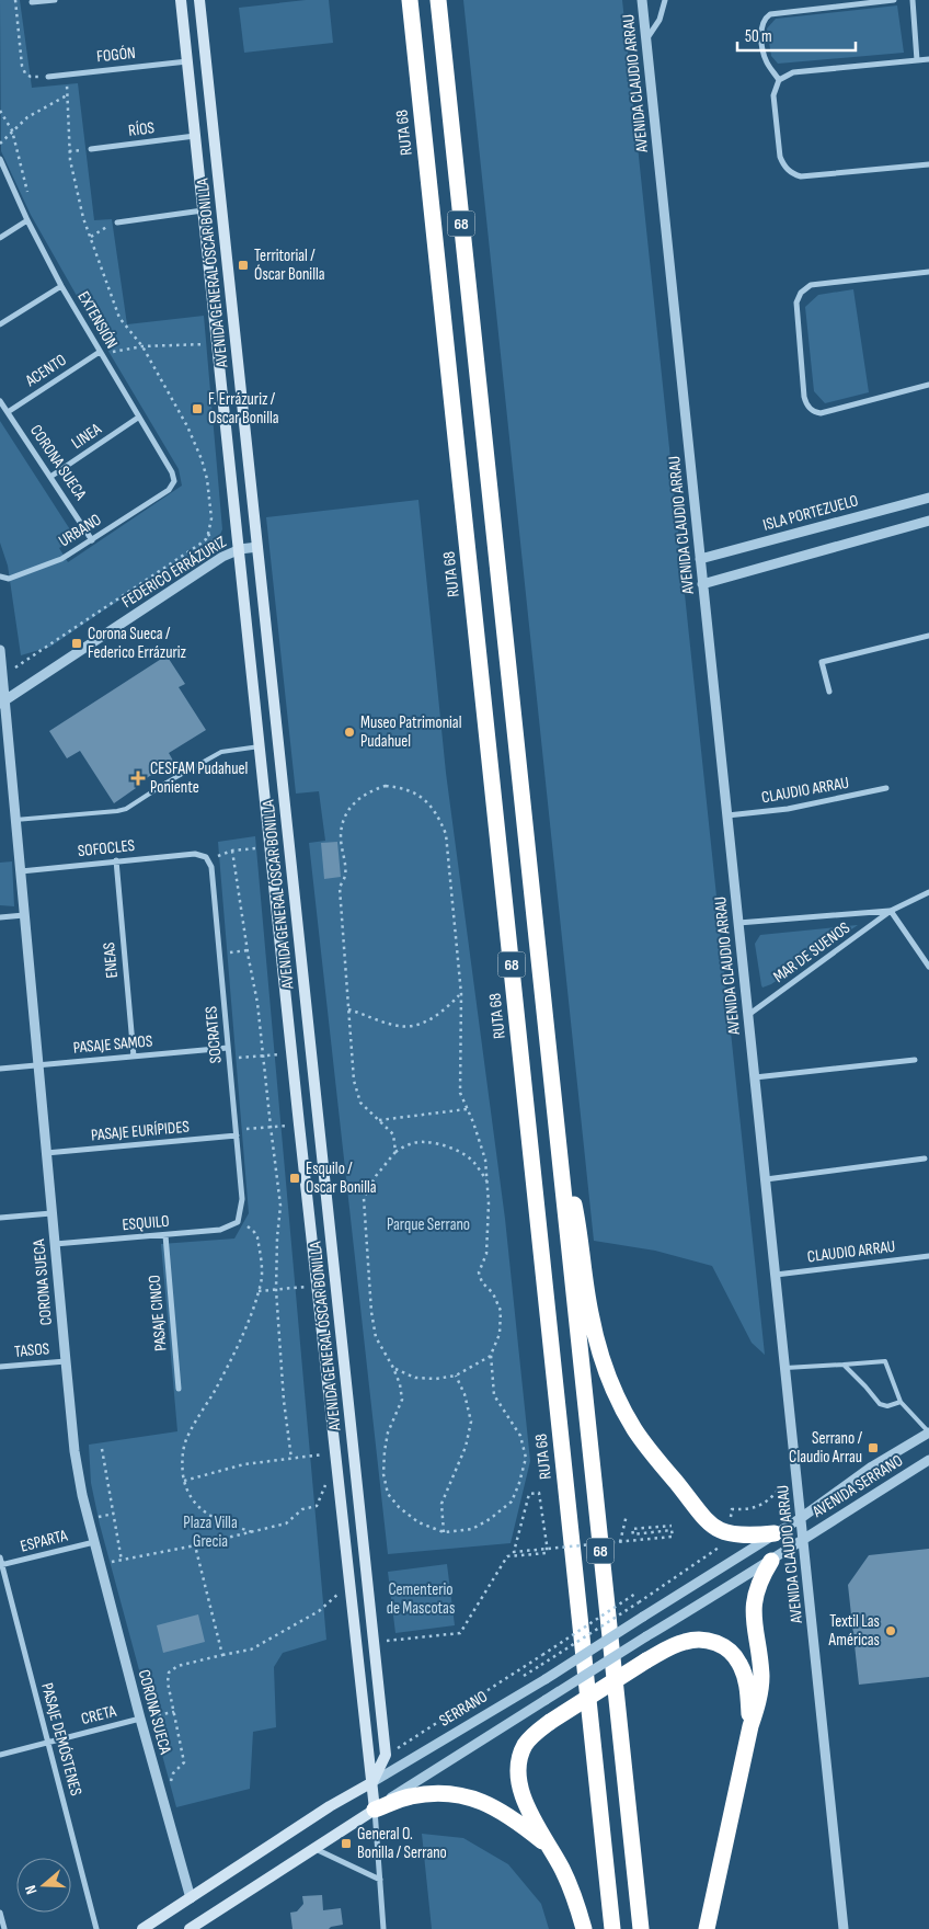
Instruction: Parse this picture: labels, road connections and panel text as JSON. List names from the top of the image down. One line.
{"streets":{"highway":["RUTA 68","68"],"main road":["AVENIDA GENERAL ÓSCAR BONILLA","SERRANO"],"street":["FOGÓN","AVENIDA CLAUDIO ARRAU","RÍOS","EXTENSIÓN","ACENTO","LINEA","CORONA SUECA","ISLA PORTEZUELO","URBANO","FEDERICO ERRÁZURIZ","CLAUDIO ARRAU","SOFOCLES","MAR DE SUENOS","ENEAS","SOCRATES","PASAJE SAMOS","PASAJE EURÍPIDES","ESQUILO","PASAJE CINCO","TASOS","AVENIDA SERRANO","ESPARTA","CRETA","PASAJE DEMÓSTENES"]},"crossings":[["FOGÓN","AVENIDA GENERAL ÓSCAR BONILLA"],["AVENIDA CLAUDIO ARRAU","ISLA PORTEZUELO"],["AVENIDA CLAUDIO ARRAU","CLAUDIO ARRAU"],["AVENIDA CLAUDIO ARRAU","MAR DE SUENOS"],["AVENIDA CLAUDIO ARRAU","AVENIDA SERRANO"],["AVENIDA CLAUDIO ARRAU","SERRANO"],["RÍOS","AVENIDA GENERAL ÓSCAR BONILLA"],["AVENIDA GENERAL ÓSCAR BONILLA","FEDERICO ERRÁZURIZ"],["AVENIDA GENERAL ÓSCAR BONILLA","SERRANO"],["EXTENSIÓN","ACENTO"],["EXTENSIÓN","LINEA"],["EXTENSIÓN","URBANO"],["ACENTO","CORONA SUECA"],["LINEA","CORONA SUECA"],["CORONA SUECA","URBANO"],["CORONA SUECA","FEDERICO ERRÁZURIZ"],["CORONA SUECA","SOFOCLES"],["CORONA SUECA","PASAJE SAMOS"],["CORONA SUECA","PASAJE EURÍPIDES"],["CORONA SUECA","ESQUILO"],["CORONA SUECA","TASOS"],["CORONA SUECA","ESPARTA"],["CORONA SUECA","SERRANO"],["CORONA SUECA","CRETA"],["SOFOCLES","ENEAS"],["SOFOCLES","SOCRATES"],["ENEAS","PASAJE SAMOS"],["SOCRATES","PASAJE SAMOS"],["SOCRATES","PASAJE EURÍPIDES"],["SOCRATES","ESQUILO"],["ESQUILO","PASAJE CINCO"],["AVENIDA SERRANO","SERRANO"],["ESPARTA","PASAJE DEMÓSTENES"],["CRETA","PASAJE DEMÓSTENES"]],"parks":["Parque Serrano","Plaza Villa Grecia","Cementerio de Mascotas"],"places":{"transit":["Territorial / Óscar Bonilla","F. Errázuriz / Oscar Bonilla","Corona Sueca / Federico Errázuriz","Esquilo / Oscar Bonilla","Serrano / Claudio Arrau","General O. Bonilla / Serrano"],"other":["Museo Patrimonial Pudahuel","Textil Las Américas"],"health":["CESFAM Pudahuel Poniente"]},"scale_bar":"50 m","north":"left"}
